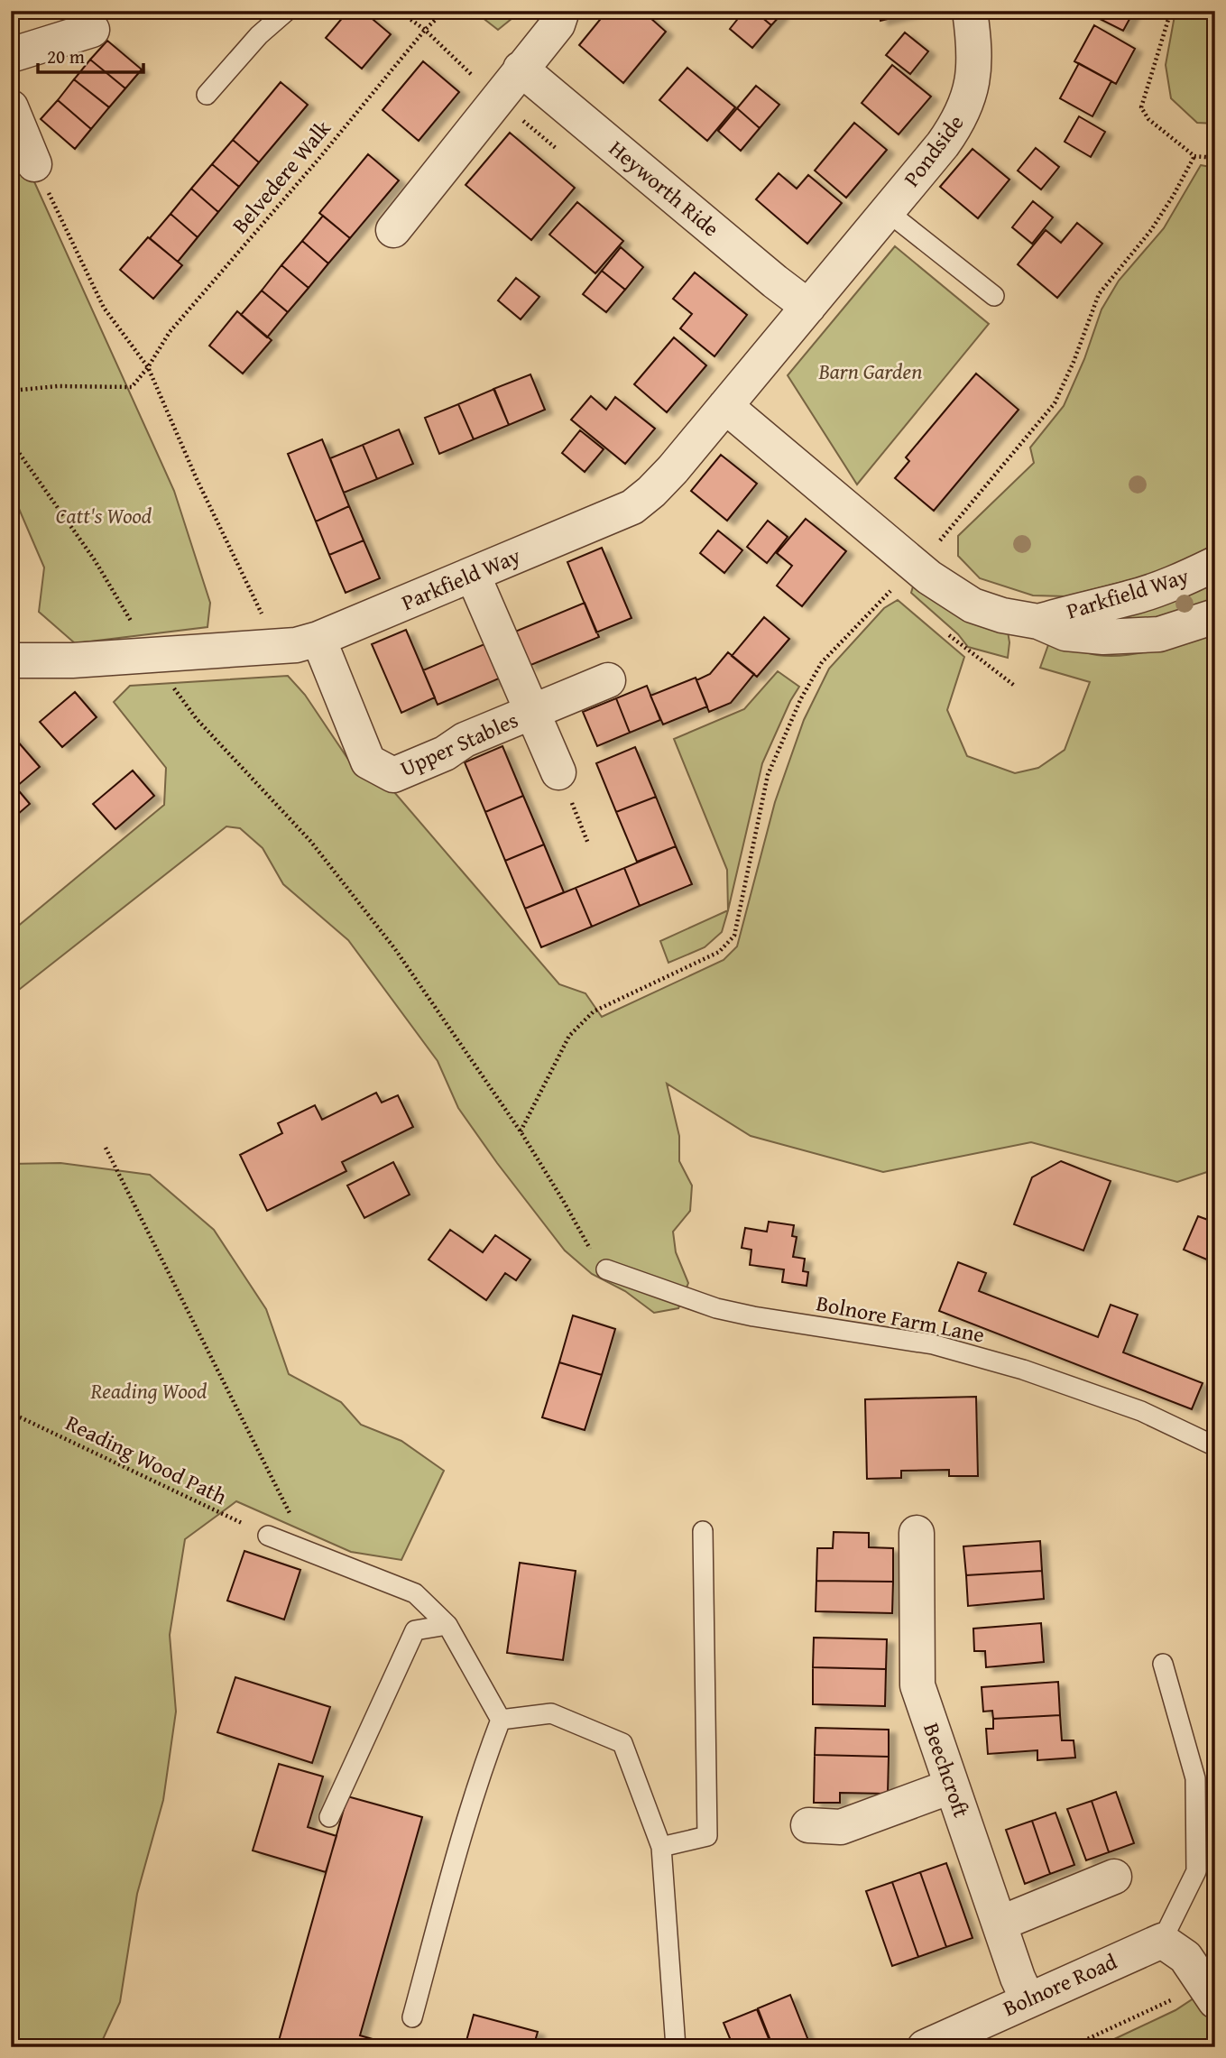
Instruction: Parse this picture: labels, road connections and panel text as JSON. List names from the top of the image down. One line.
{"streets":{"street":["Pondside","Heyworth Ride","Parkfield Way","Upper Stables","Beechcroft","Bolnore Road"],"lane":["Bolnore Farm Lane"],"path":["Belvedere Walk","Reading Wood Path"]},"crossings":[["Pondside","Heyworth Ride"],["Pondside","Parkfield Way"],["Heyworth Ride","Parkfield Way"],["Parkfield Way","Upper Stables"],["Beechcroft","Bolnore Road"]],"parks":["Barn Garden","Catt's Wood","Reading Wood"],"scale_bar":"20 m"}
